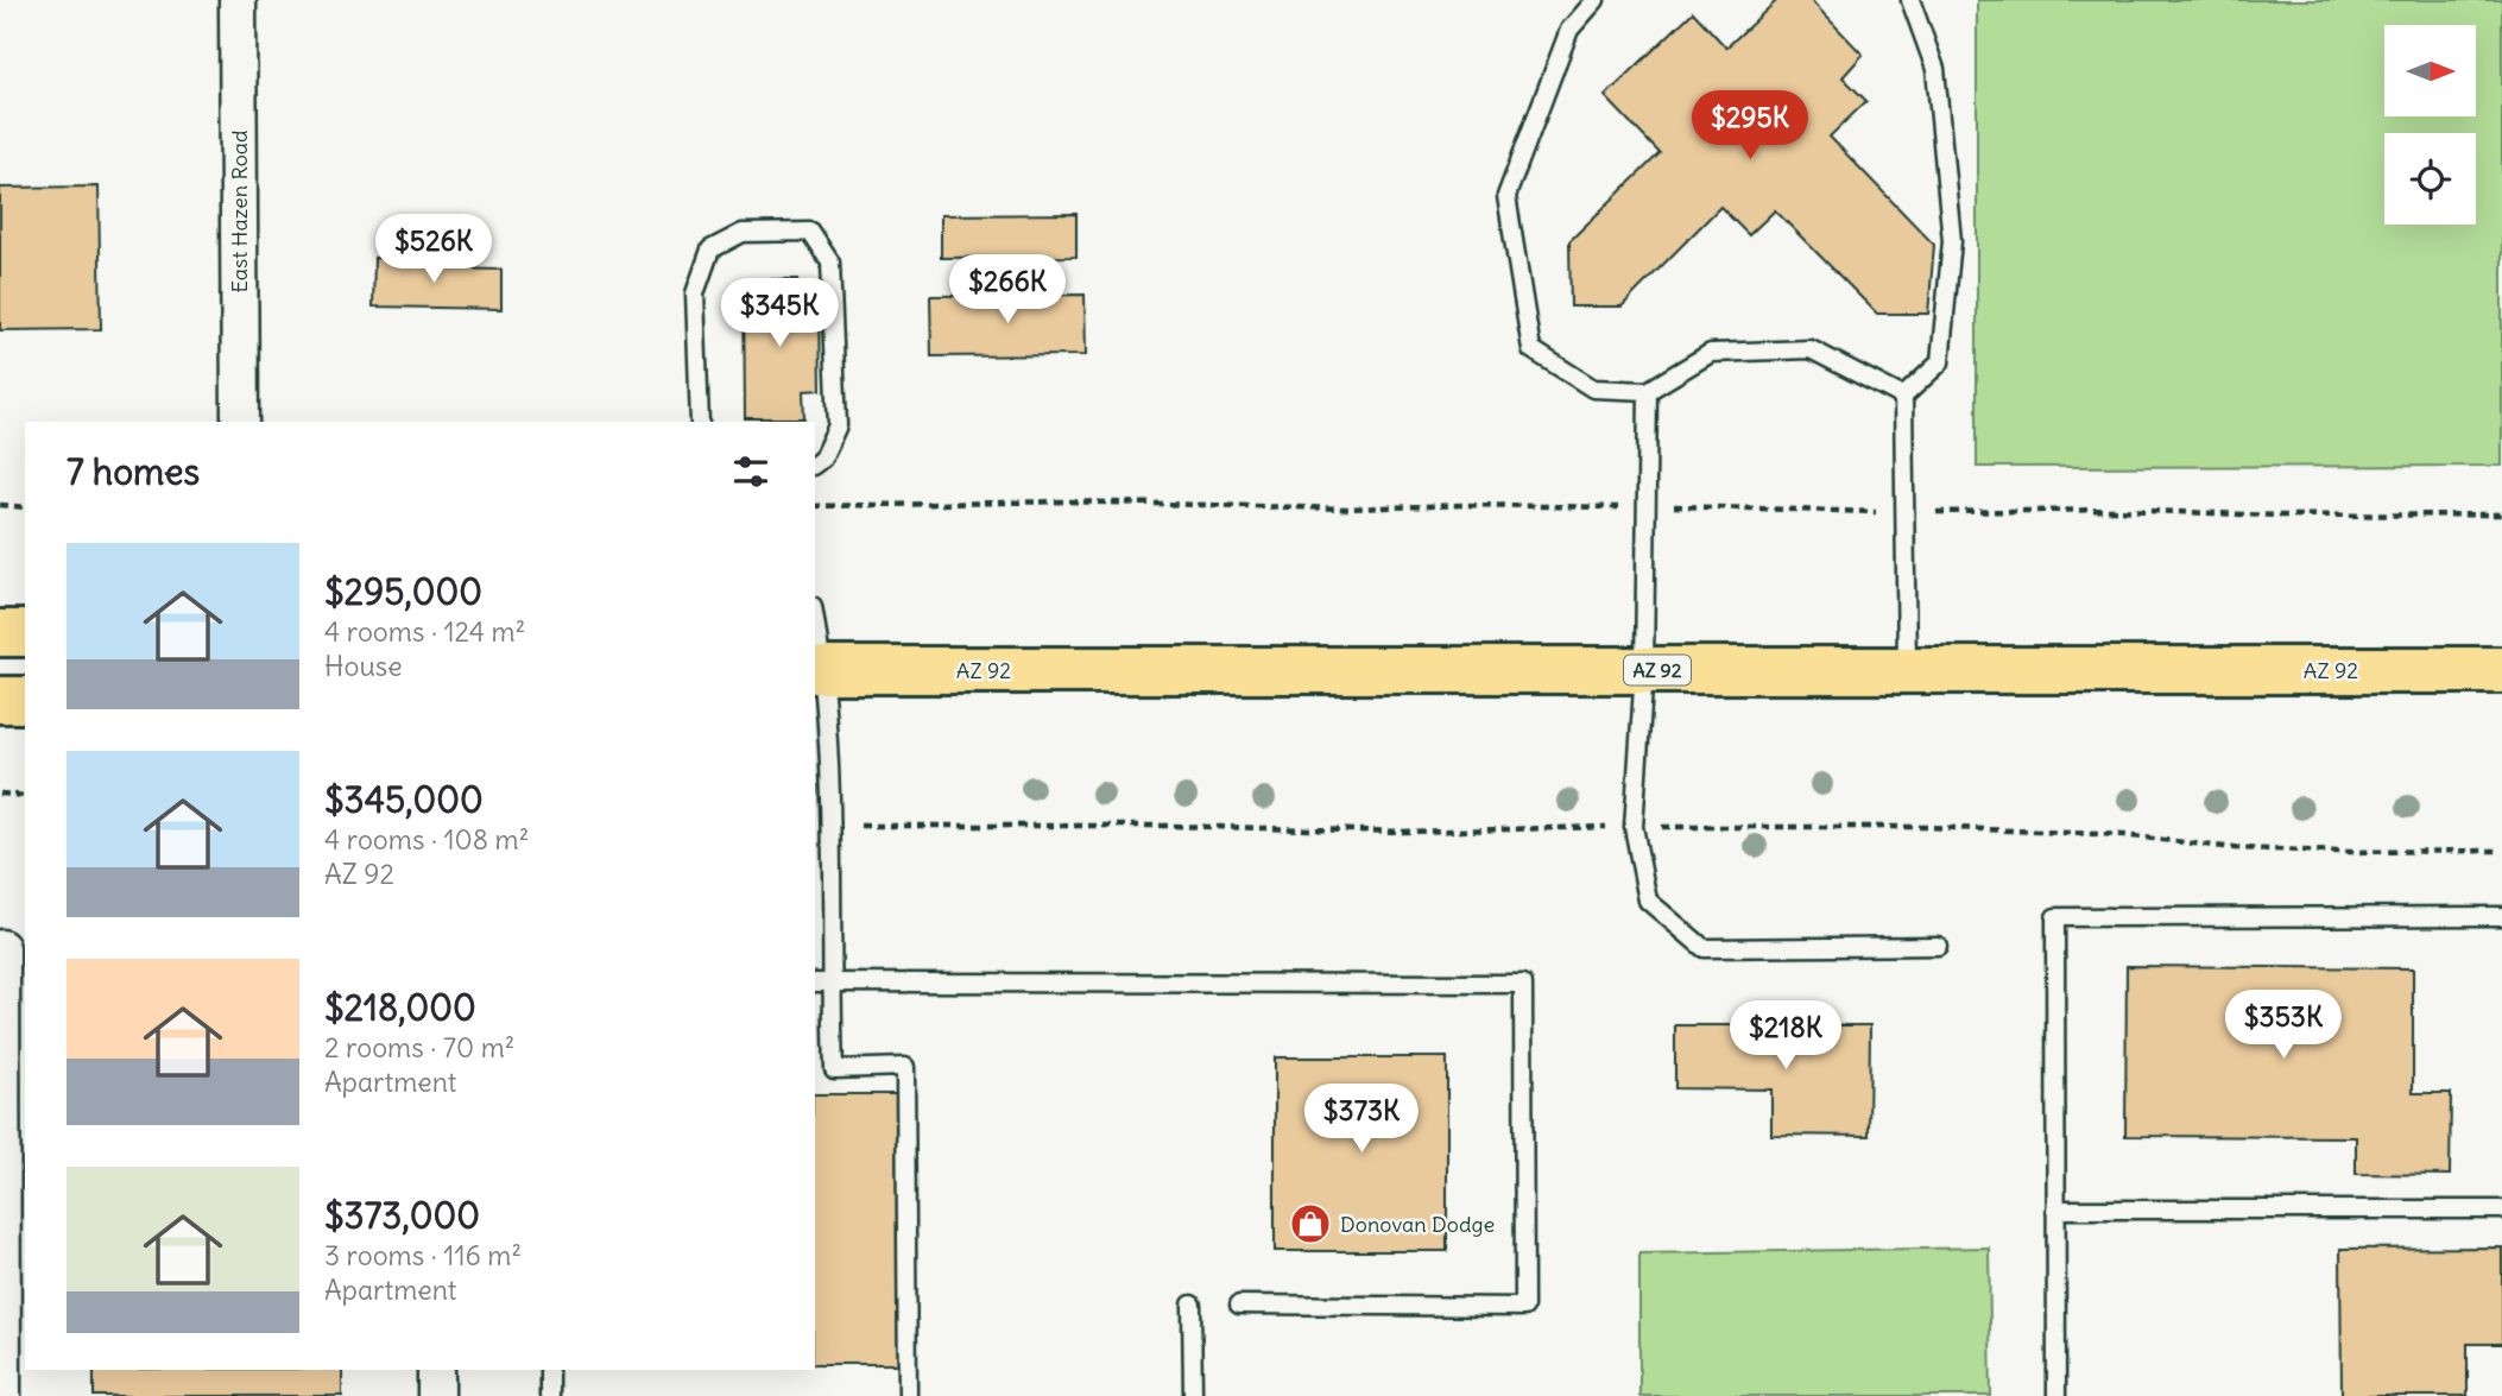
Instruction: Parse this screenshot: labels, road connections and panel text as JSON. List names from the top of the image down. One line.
{"streets":{"main road":["AZ 92"],"street":["East Hazen Road"]},"places":{"shop":["Donovan Dodge"]},"north":"right","page":{"price":["$295K","$526K","$266K","$345K","$353K","$218K","$373K"],"heading":"7 homes","list":[{"name":"$295,000","note":"4 rooms · 124 m² · House"},{"name":"$345,000","note":"4 rooms · 108 m² · AZ 92"},{"name":"$218,000","note":"2 rooms · 70 m² · Apartment"},{"name":"$373,000","note":"3 rooms · 116 m² · Apartment"}]}}
